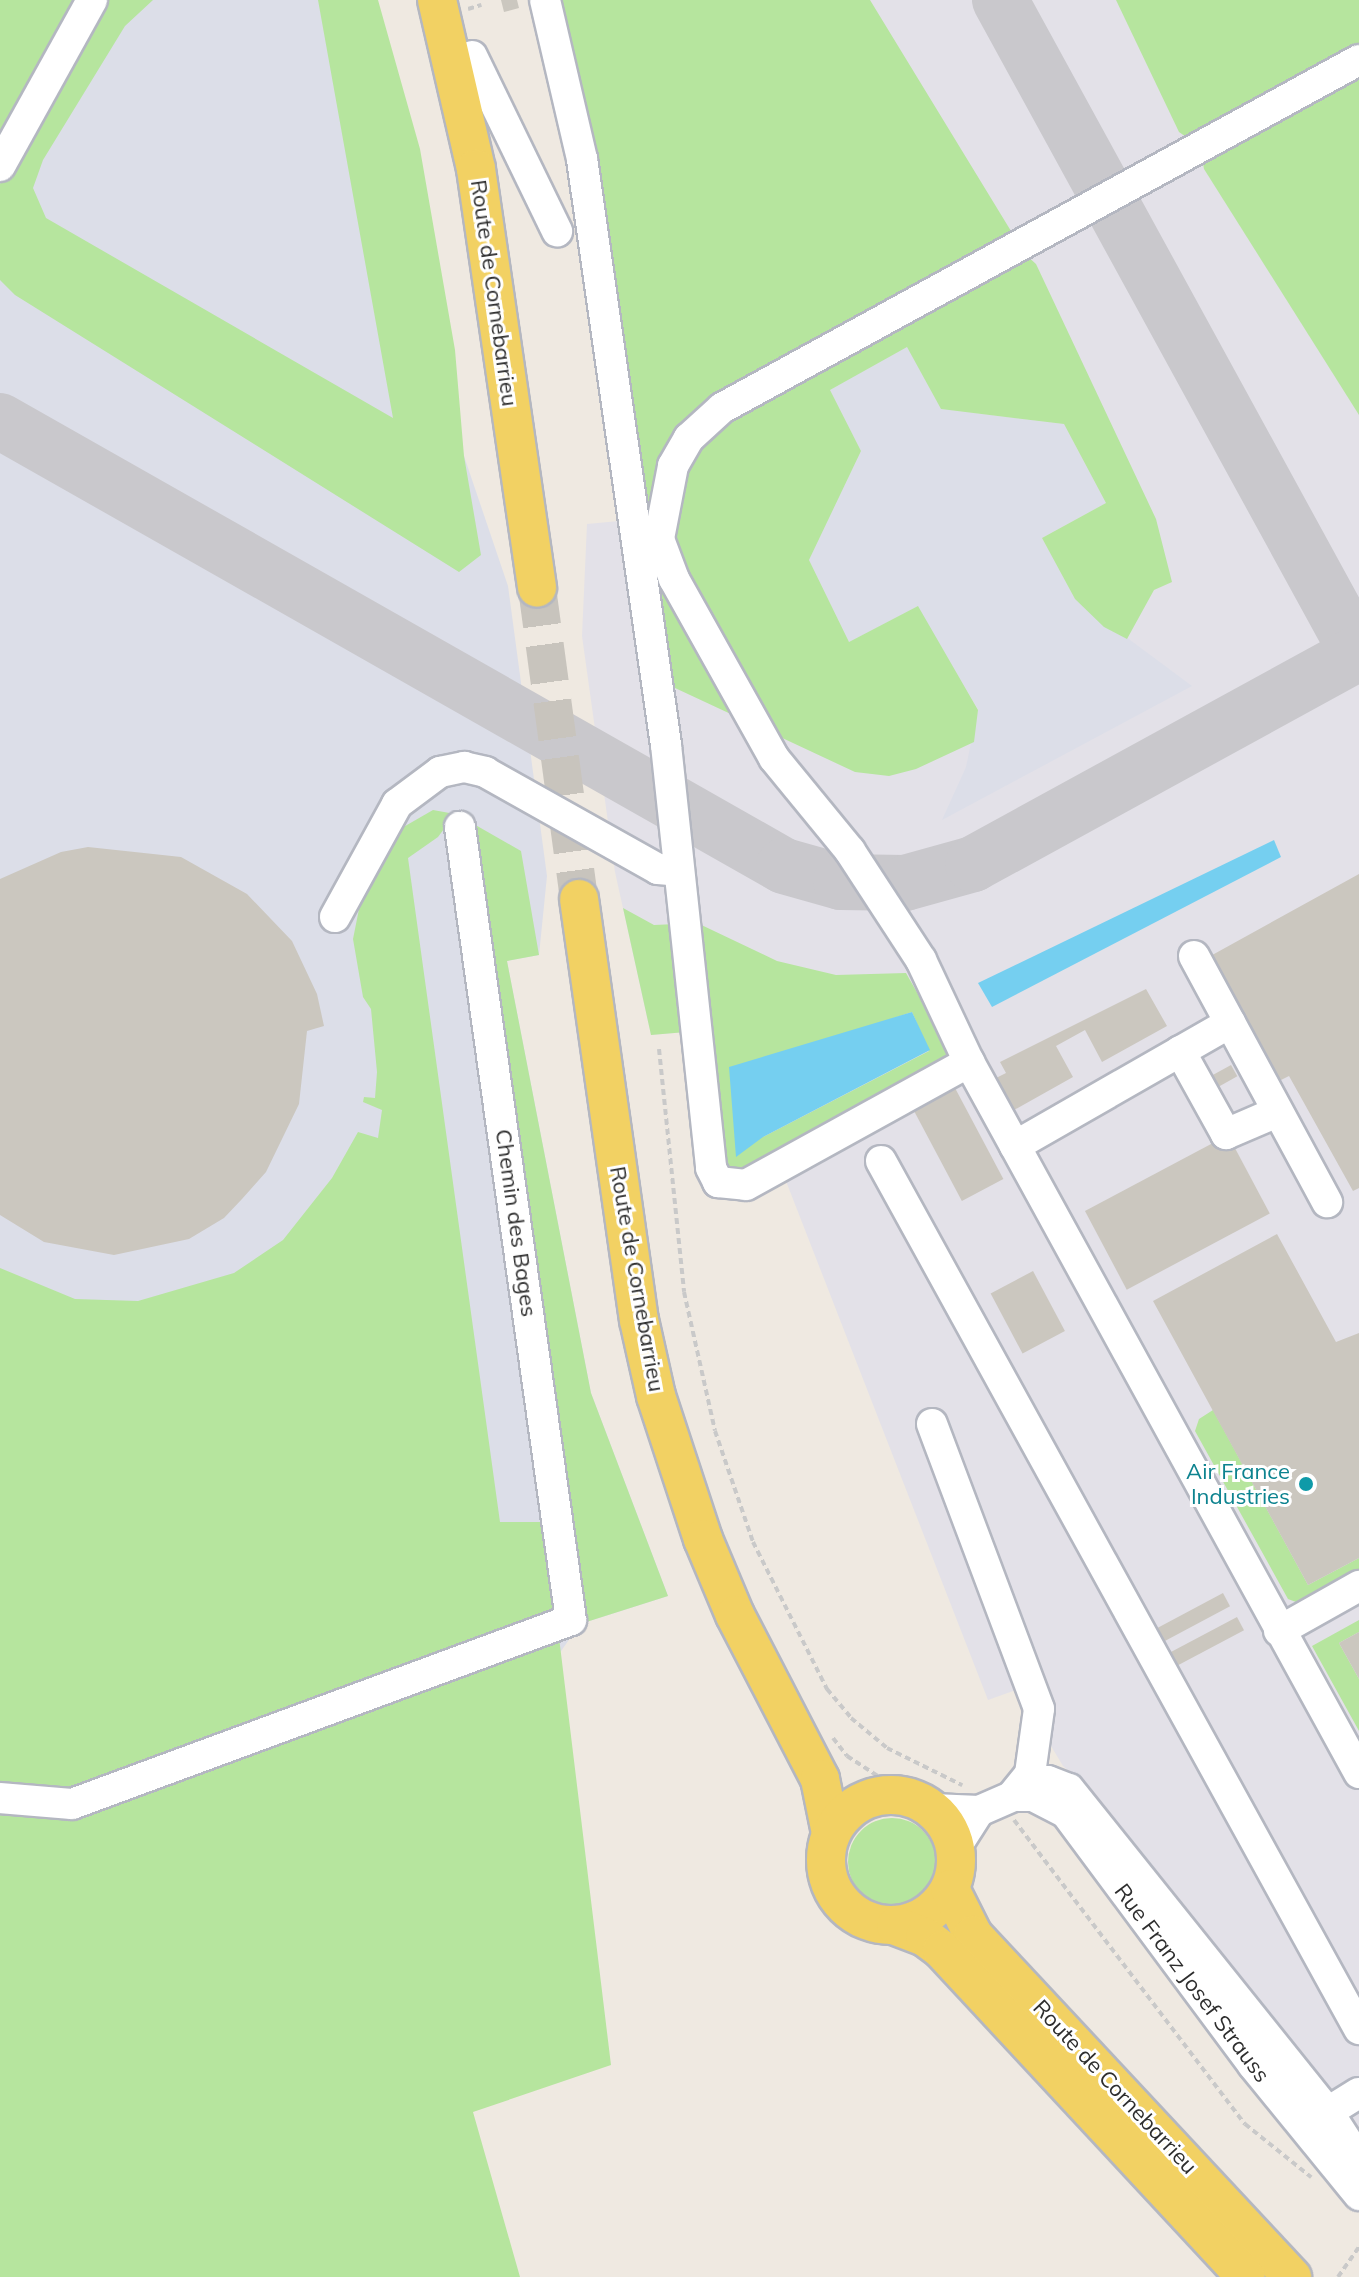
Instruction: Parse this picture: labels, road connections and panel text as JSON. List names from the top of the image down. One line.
{"streets":{"main road":["Route de Cornebarrieu"],"street":["Chemin des Bages","Rue Franz Josef Strauss"]},"crossings":[["Route de Cornebarrieu","Rue Franz Josef Strauss"]],"places":["Air France Industries"]}
